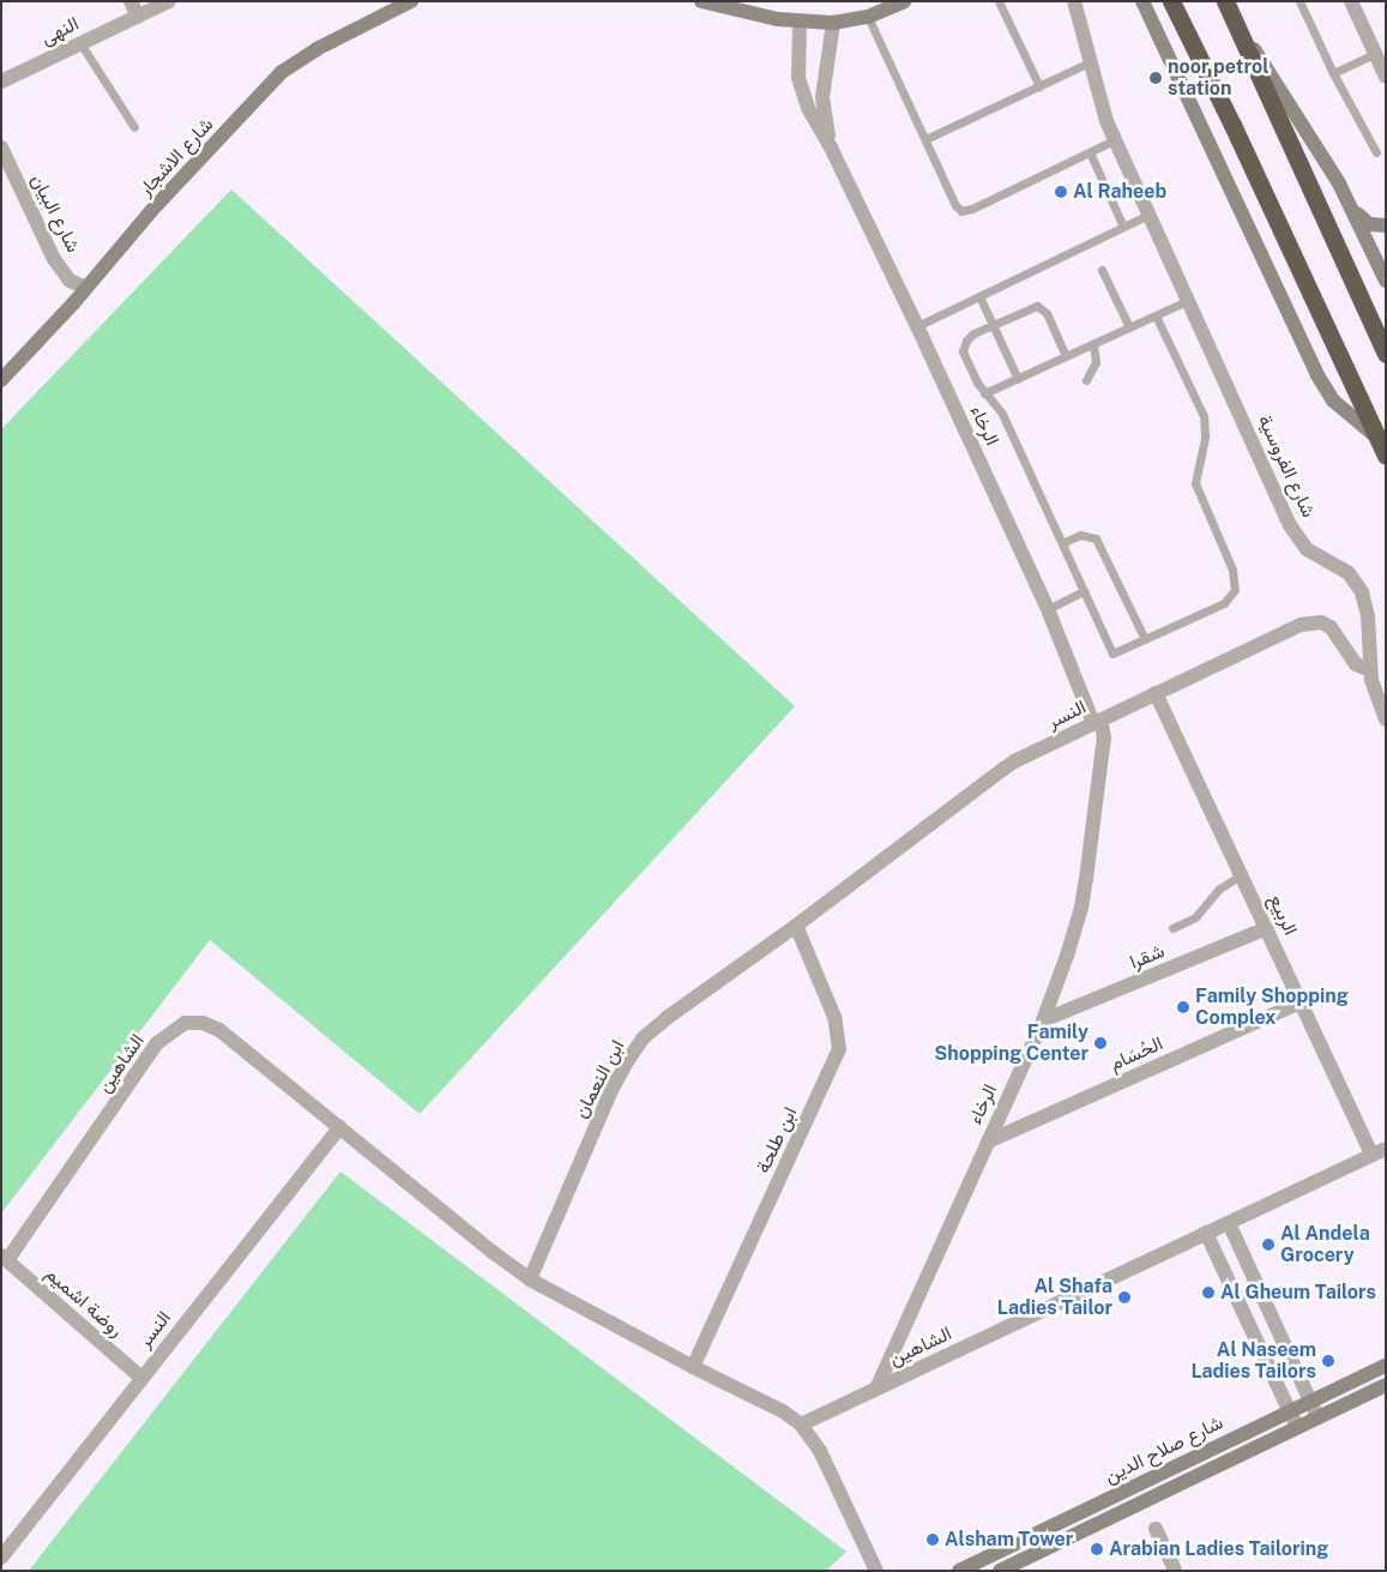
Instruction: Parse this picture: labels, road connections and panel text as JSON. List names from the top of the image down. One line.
{"streets":{"street":["النهى","شارع الاشجار","شارع البيان","الرخاء","شارع الفروسية","النسر","الربيع","شقرا","الحُسَام","الشاهين","ابن النعمان","ابن طلحة","روضة اشميم","شارع صلاح الدين"]},"crossings":[["شارع الاشجار","شارع البيان"],["الرخاء","النسر"],["الرخاء","شقرا"],["الرخاء","الحُسَام"],["الرخاء","الشاهين"],["شارع الفروسية","النسر"],["النسر","الربيع"],["النسر","الشاهين"],["النسر","ابن النعمان"],["النسر","ابن طلحة"],["النسر","روضة اشميم"],["الربيع","شقرا"],["الربيع","الحُسَام"],["الربيع","الشاهين"],["الشاهين","روضة اشميم"],["ابن النعمان","ابن طلحة"]],"places":["noor petrol station","Al Raheeb","Family Shopping Complex","Family Shopping Center","Al Andela Grocery","Al Gheum Tailors","Al Shafa Ladies Tailor","Al Naseem Ladies Tailors","Alsham Tower","Arabian Ladies Tailoring"]}
